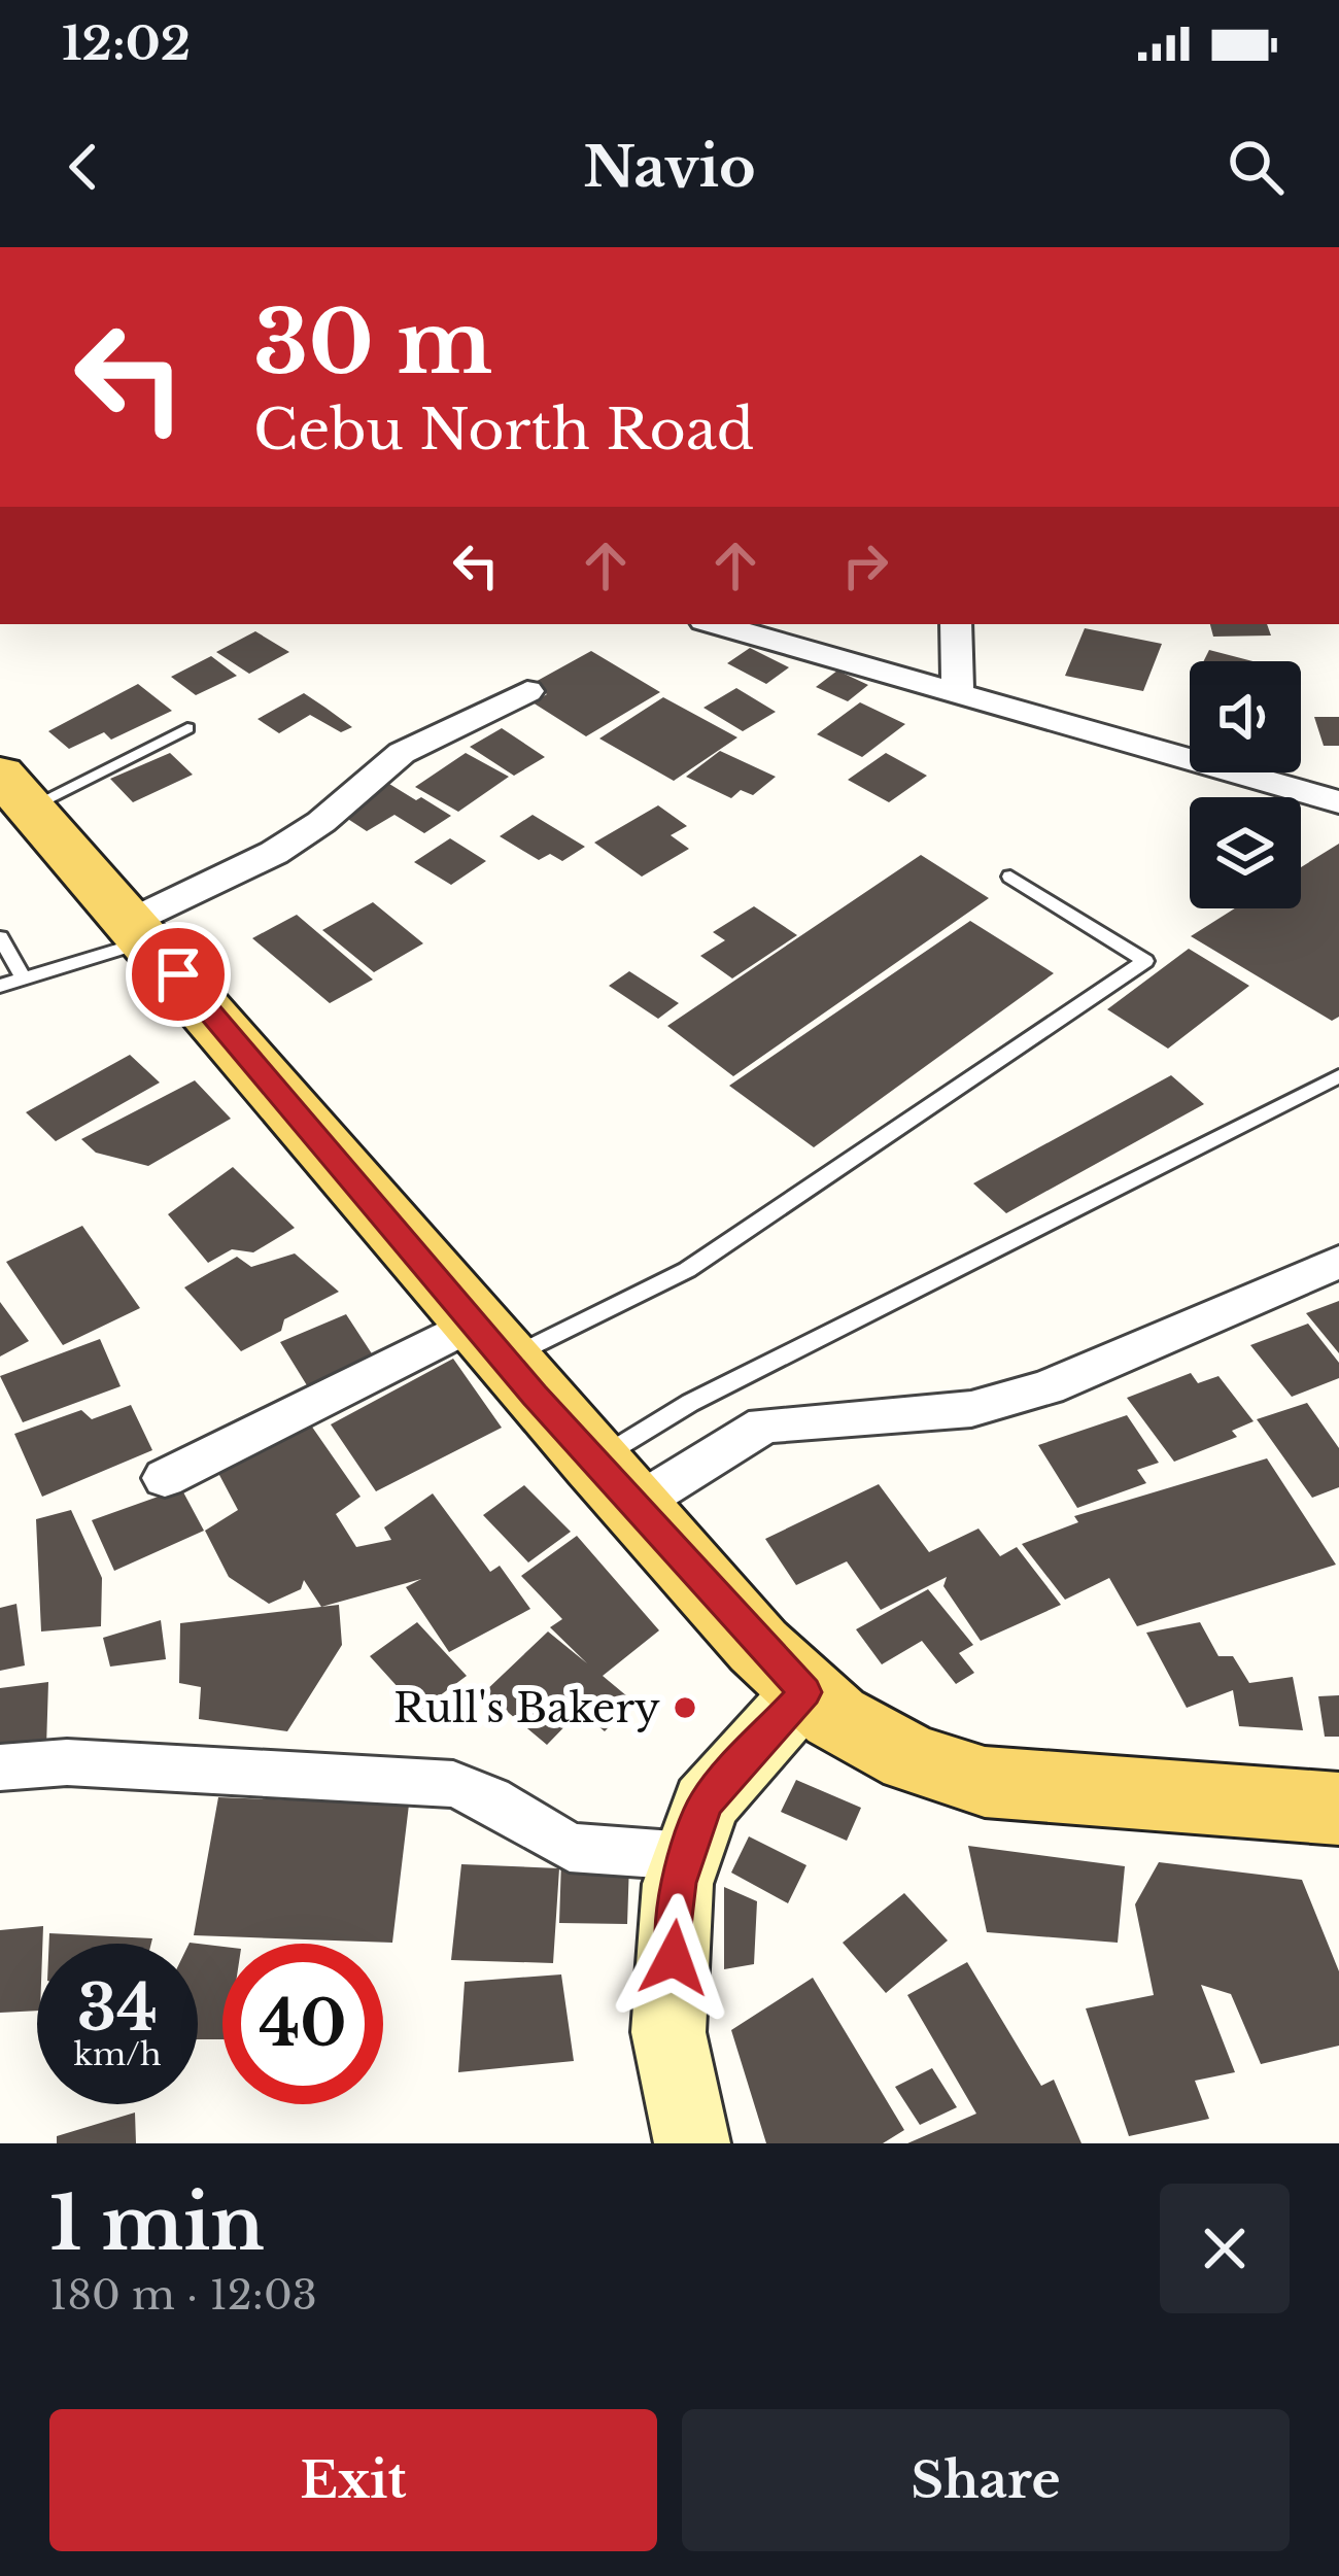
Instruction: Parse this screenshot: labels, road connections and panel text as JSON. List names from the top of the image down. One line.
{"places":["Rull's Bakery"],"page":{"status":"12:02","header":"Navio","turn":["30 m","Cebu North Road"],"speed":"34 km/h","limit":"40","heading":["1 min","180 m · 12:03"],"buttons":["Exit","Share"]}}
